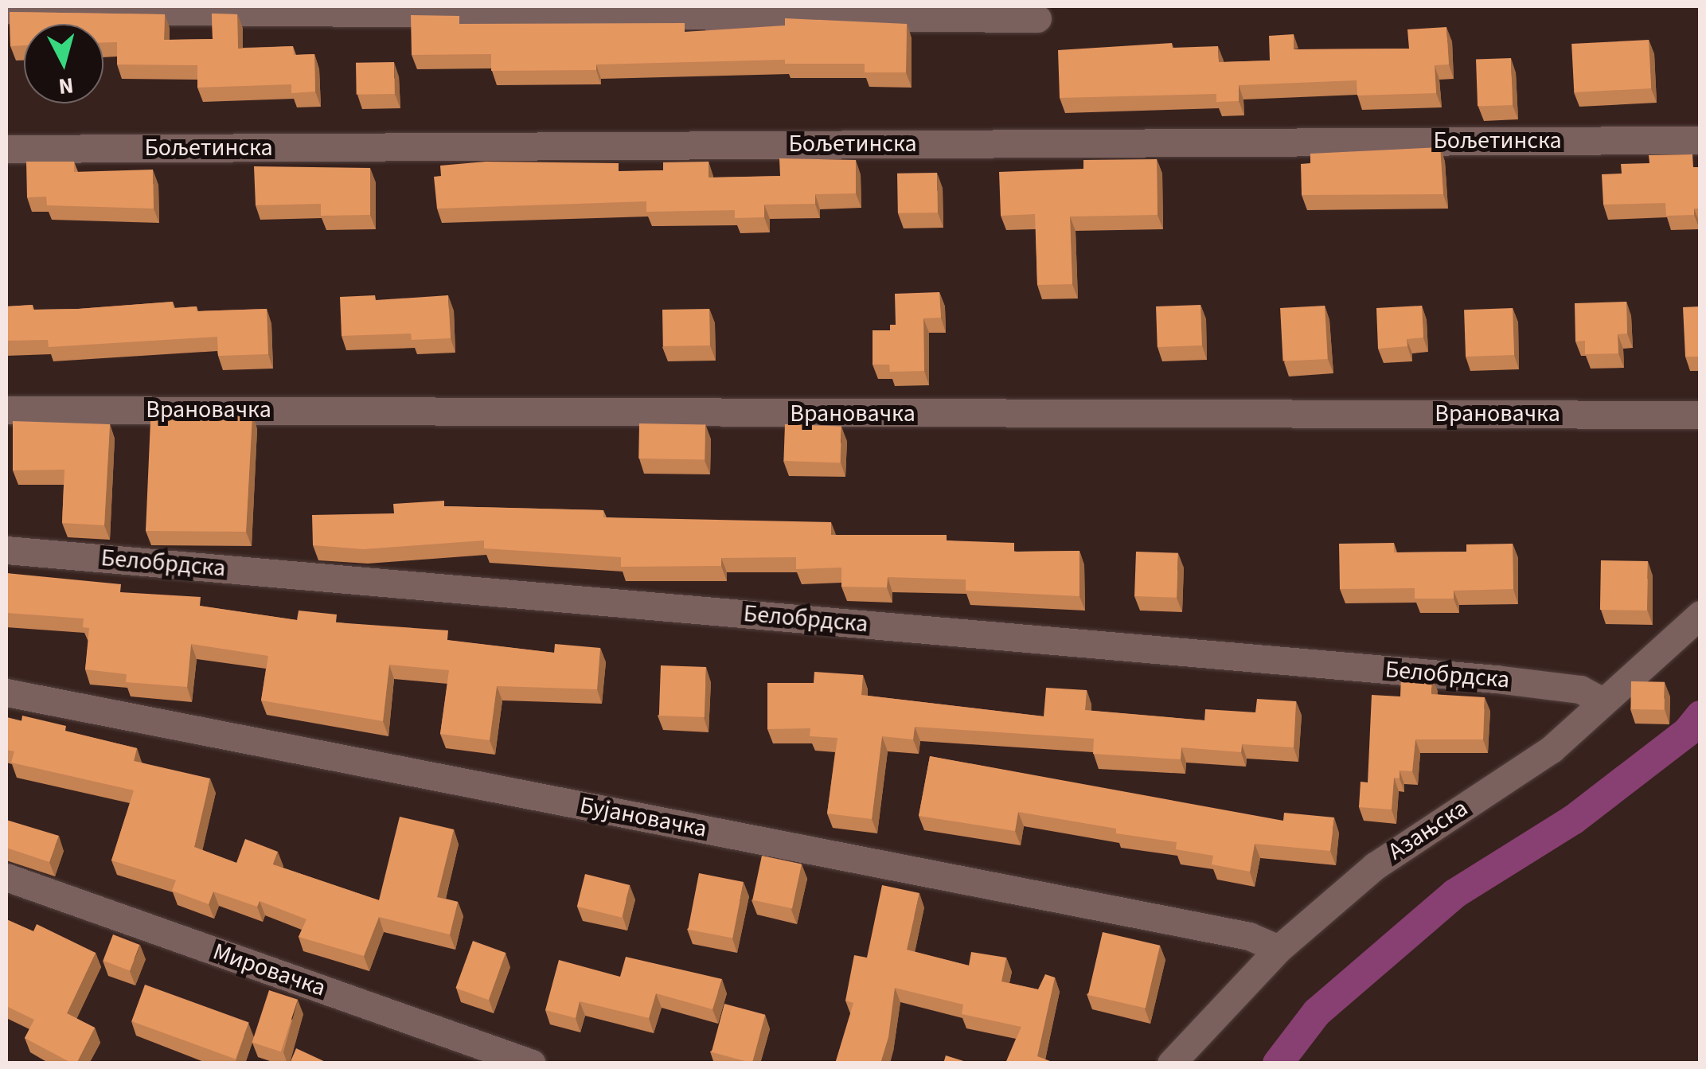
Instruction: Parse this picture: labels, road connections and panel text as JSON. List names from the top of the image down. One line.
{"streets":{"street":["Бољетинска","Врановачка","Белобрдска","Бујановачка","Азањска","Мировачка"]},"crossings":[["Белобрдска","Азањска"],["Бујановачка","Азањска"]],"north":"bottom"}
